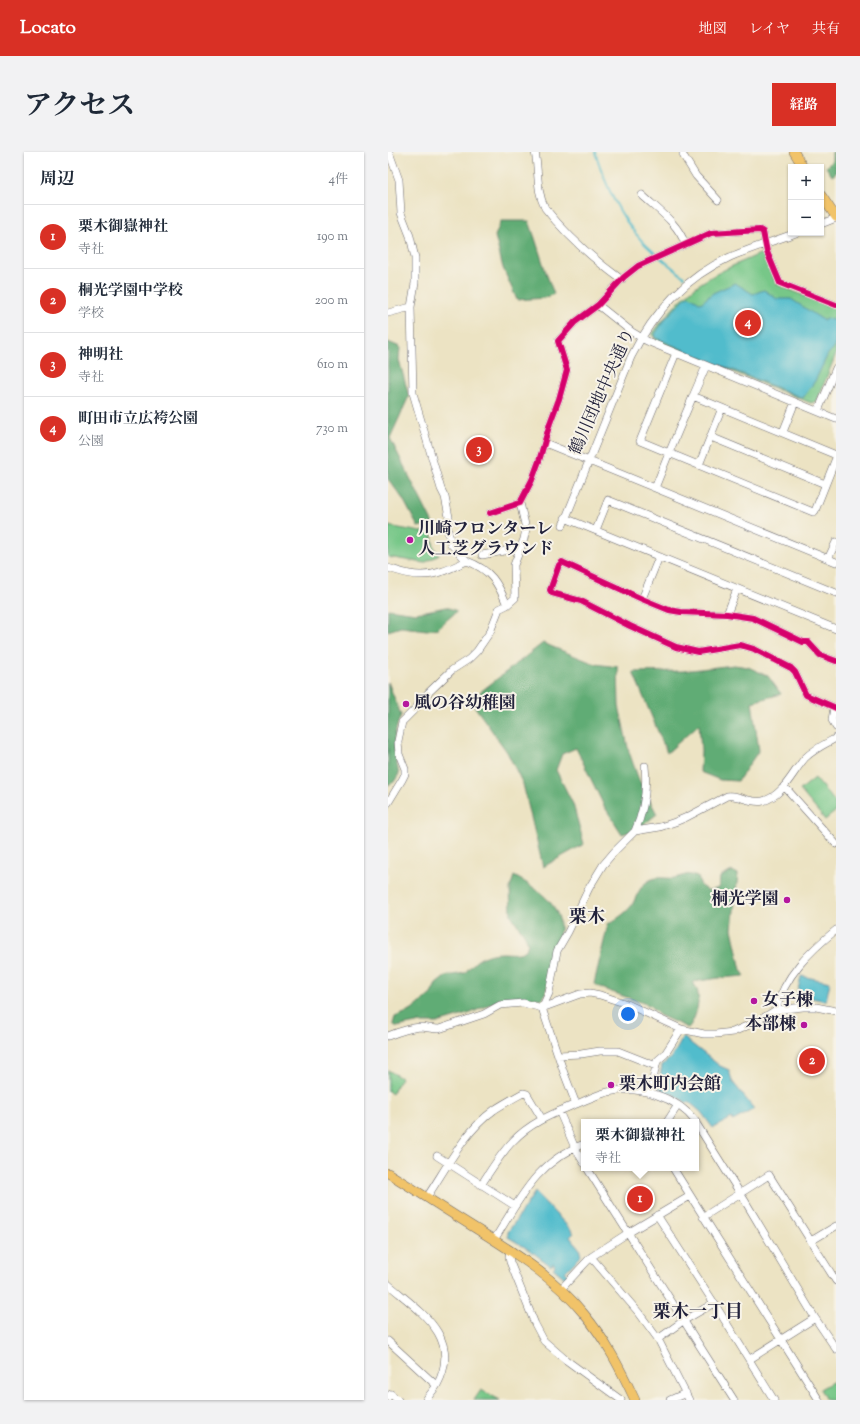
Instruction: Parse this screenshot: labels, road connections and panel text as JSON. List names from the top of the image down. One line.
{"streets":{"street":["鶴川団地中央通り"]},"districts":["栗木","栗木一丁目"],"places":["川崎フロンターレ 人工芝グラウンド","風の谷幼稚園","桐光学園","女子棟","本部棟","栗木町内会館"],"page":{"header":"Locato","nav":["地図","レイヤ","共有"],"title":"アクセス","buttons":"経路","heading":["周辺","4件"],"map_buttons":["+","−"],"list":[{"mark":"1","name":"栗木御嶽神社","note":"寺社","value":"190 m"},{"mark":"2","name":"桐光学園中学校","note":"学校","value":"200 m"},{"mark":"3","name":"神明社","note":"寺社","value":"610 m"},{"mark":"4","name":"町田市立広袴公園","note":"公園","value":"730 m"}],"pins":["4","3","2","1"],"popup":["栗木御嶽神社","寺社"]}}
